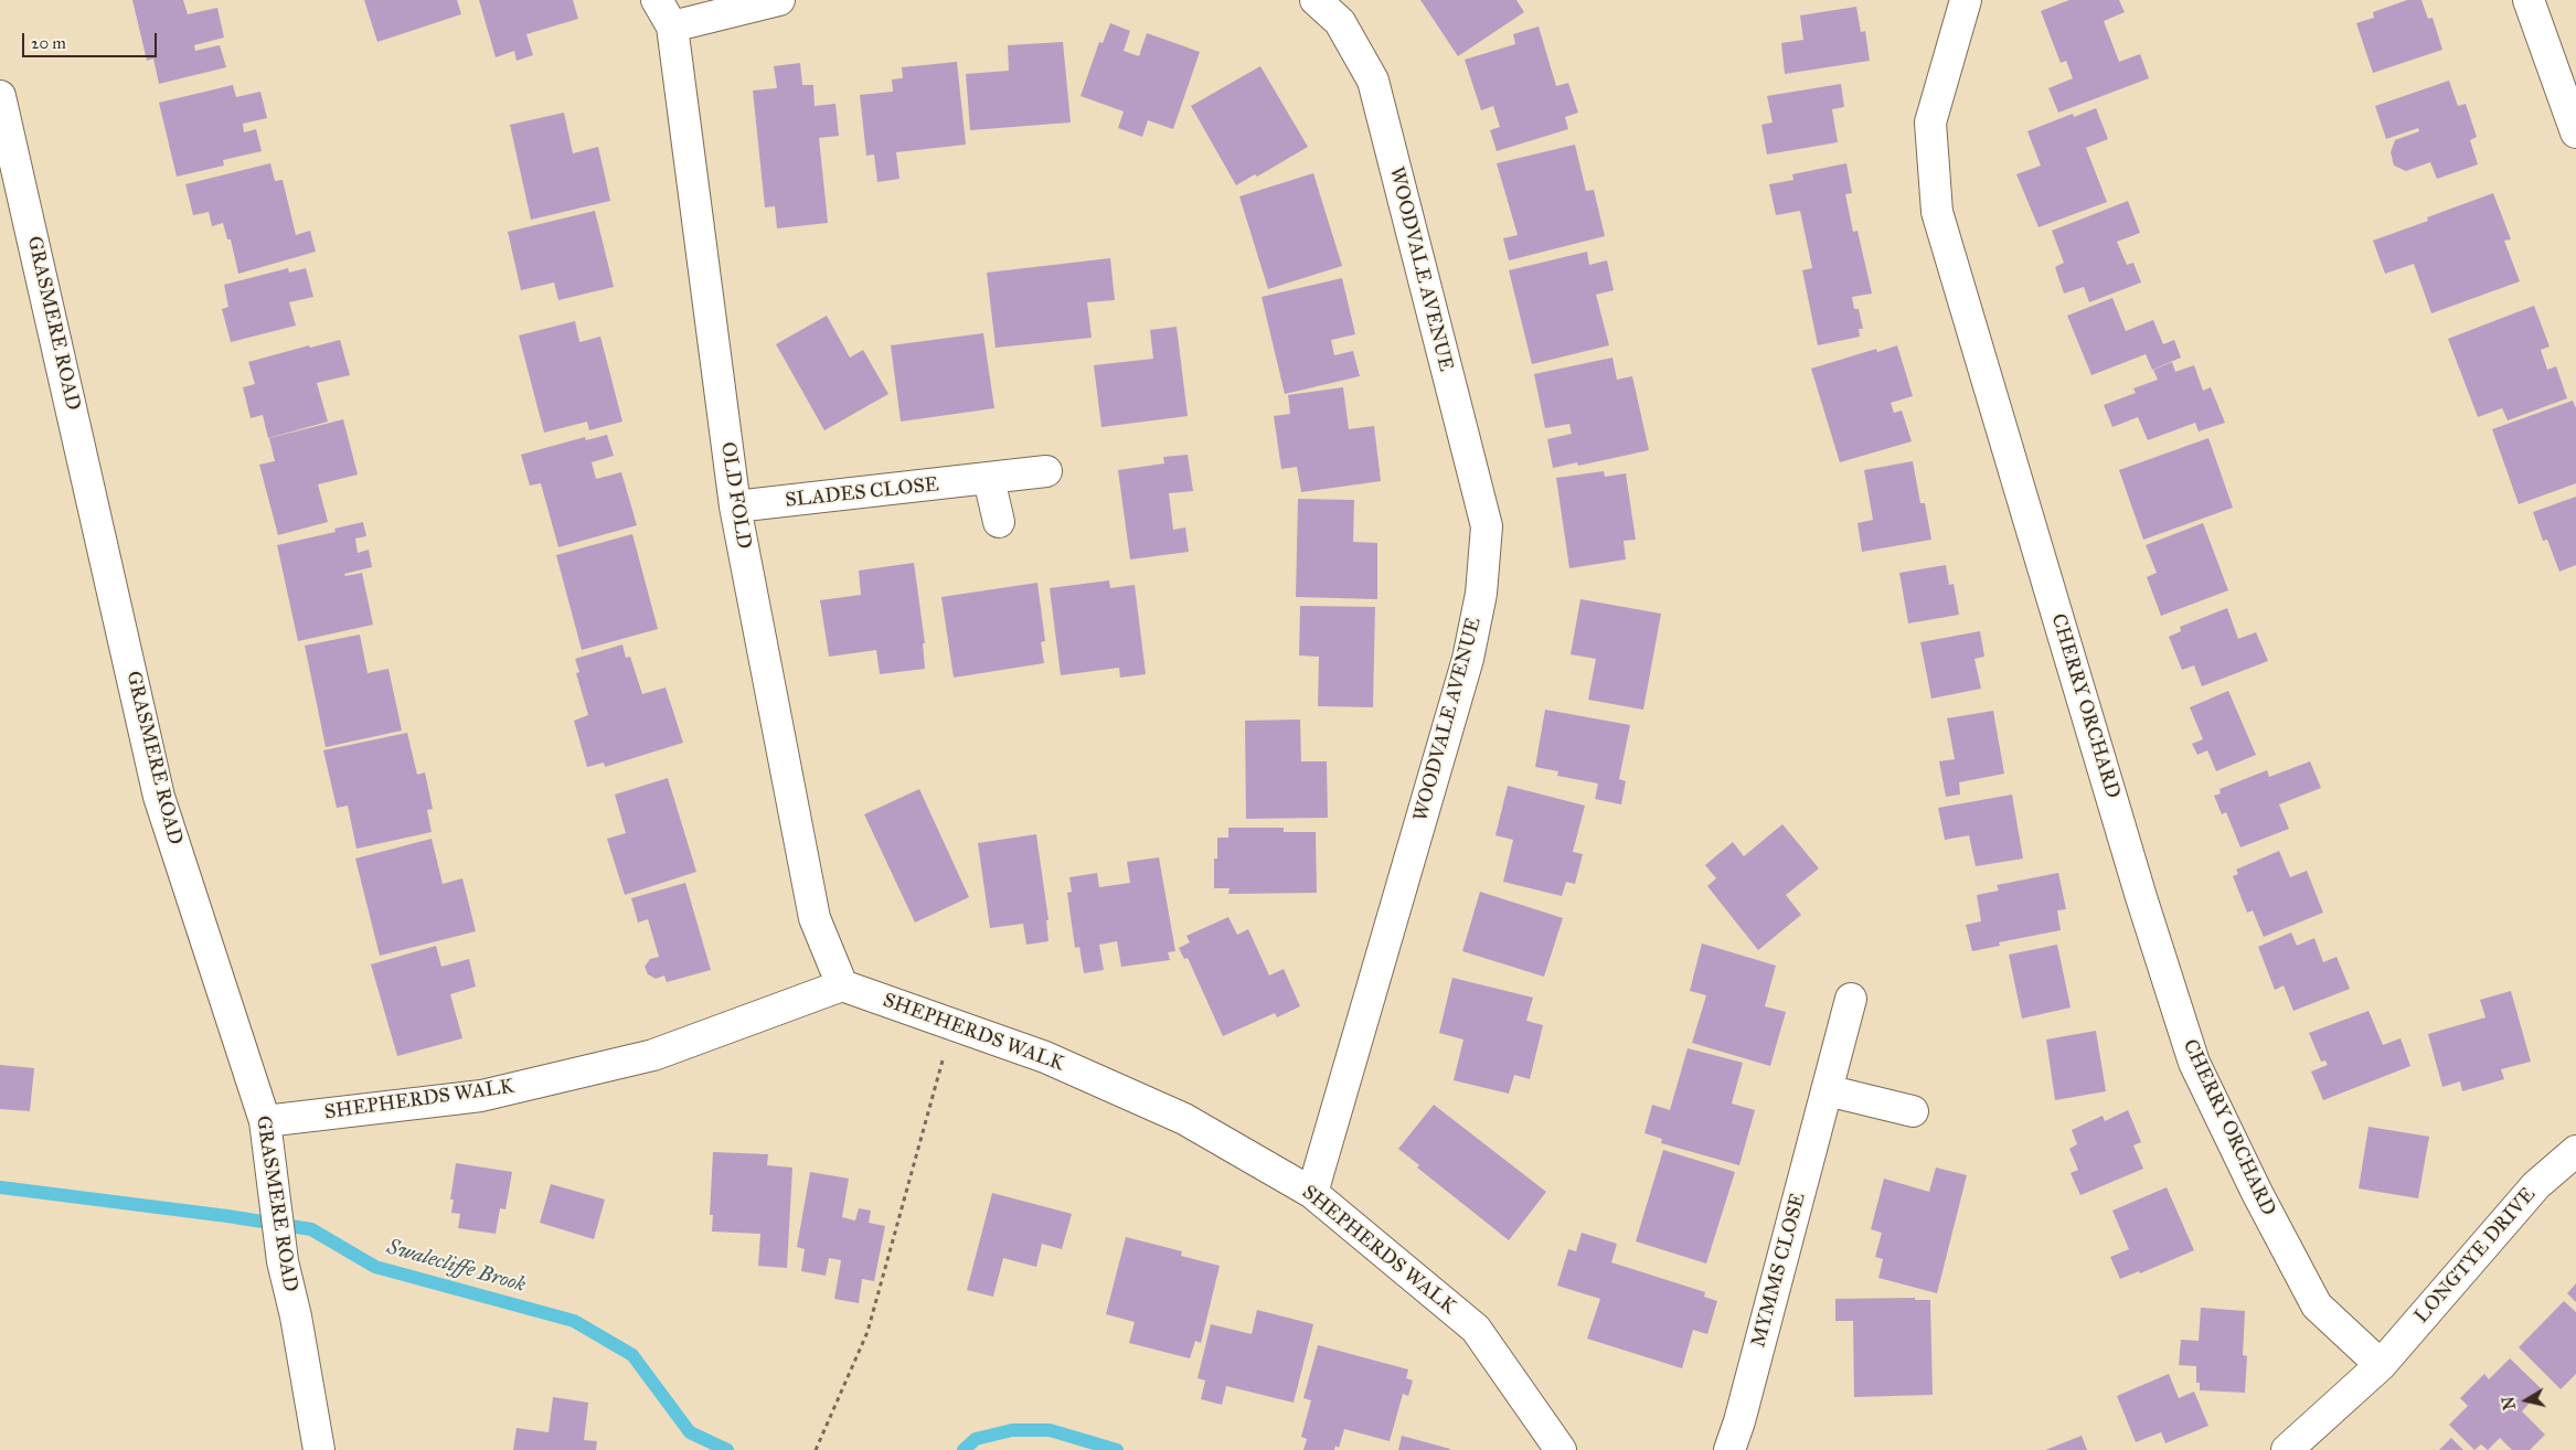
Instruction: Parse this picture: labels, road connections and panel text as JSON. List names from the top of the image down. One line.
{"streets":{"street":["WOODVALE AVENUE","GRASMERE ROAD","SLADES CLOSE","OLD FOLD","CHERRY ORCHARD","SHEPHERDS WALK","LONGTYE DRIVE","MYMMS CLOSE"]},"crossings":[["WOODVALE AVENUE","SHEPHERDS WALK"],["GRASMERE ROAD","SHEPHERDS WALK"],["SLADES CLOSE","OLD FOLD"],["OLD FOLD","SHEPHERDS WALK"],["CHERRY ORCHARD","LONGTYE DRIVE"]],"water":["Swalecliffe Brook"],"scale_bar":"20 m","north":"left"}
